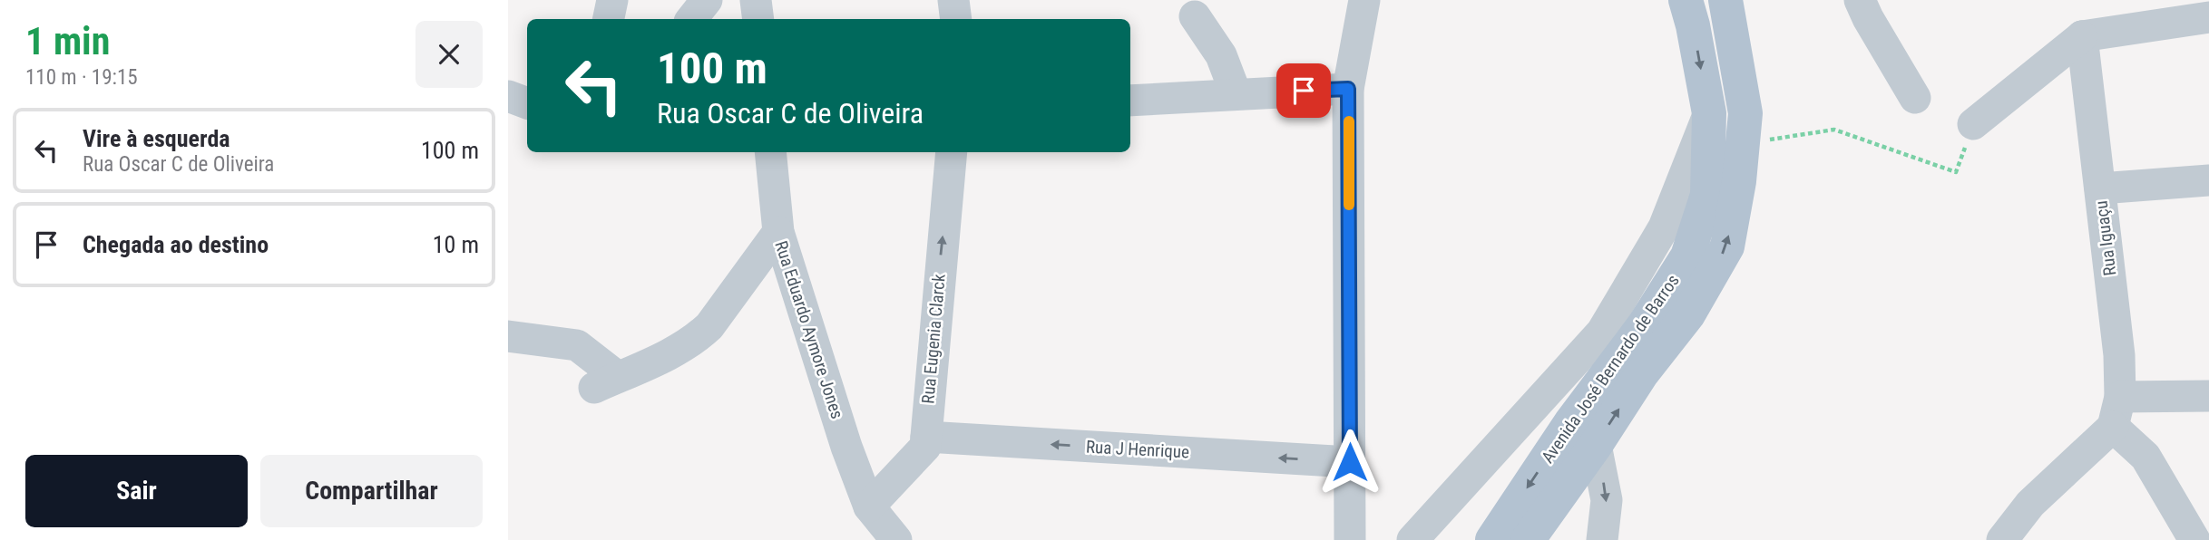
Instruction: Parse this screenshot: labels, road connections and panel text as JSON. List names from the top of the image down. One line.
{"streets":{"main road":["Avenida José Bernardo de Barros"],"street":["Rua Iguaçu","Rua Eduardo Aymore Jones","Rua Eugenia Clarck","Rua J Henrique"]},"crossings":[["Rua Eduardo Aymore Jones","Rua Eugenia Clarck"],["Rua Eugenia Clarck","Rua J Henrique"]],"one_way":["Rua Eugenia Clarck","Rua J Henrique"],"page":{"heading":["1 min","110 m · 19:15"],"turn":["100 m","Rua Oscar C de Oliveira"],"list":[{"name":"Vire à esquerda","note":"Rua Oscar C de Oliveira","value":"100 m"},{"name":"Chegada ao destino","value":"10 m"}],"buttons":["Sair","Compartilhar"]}}
